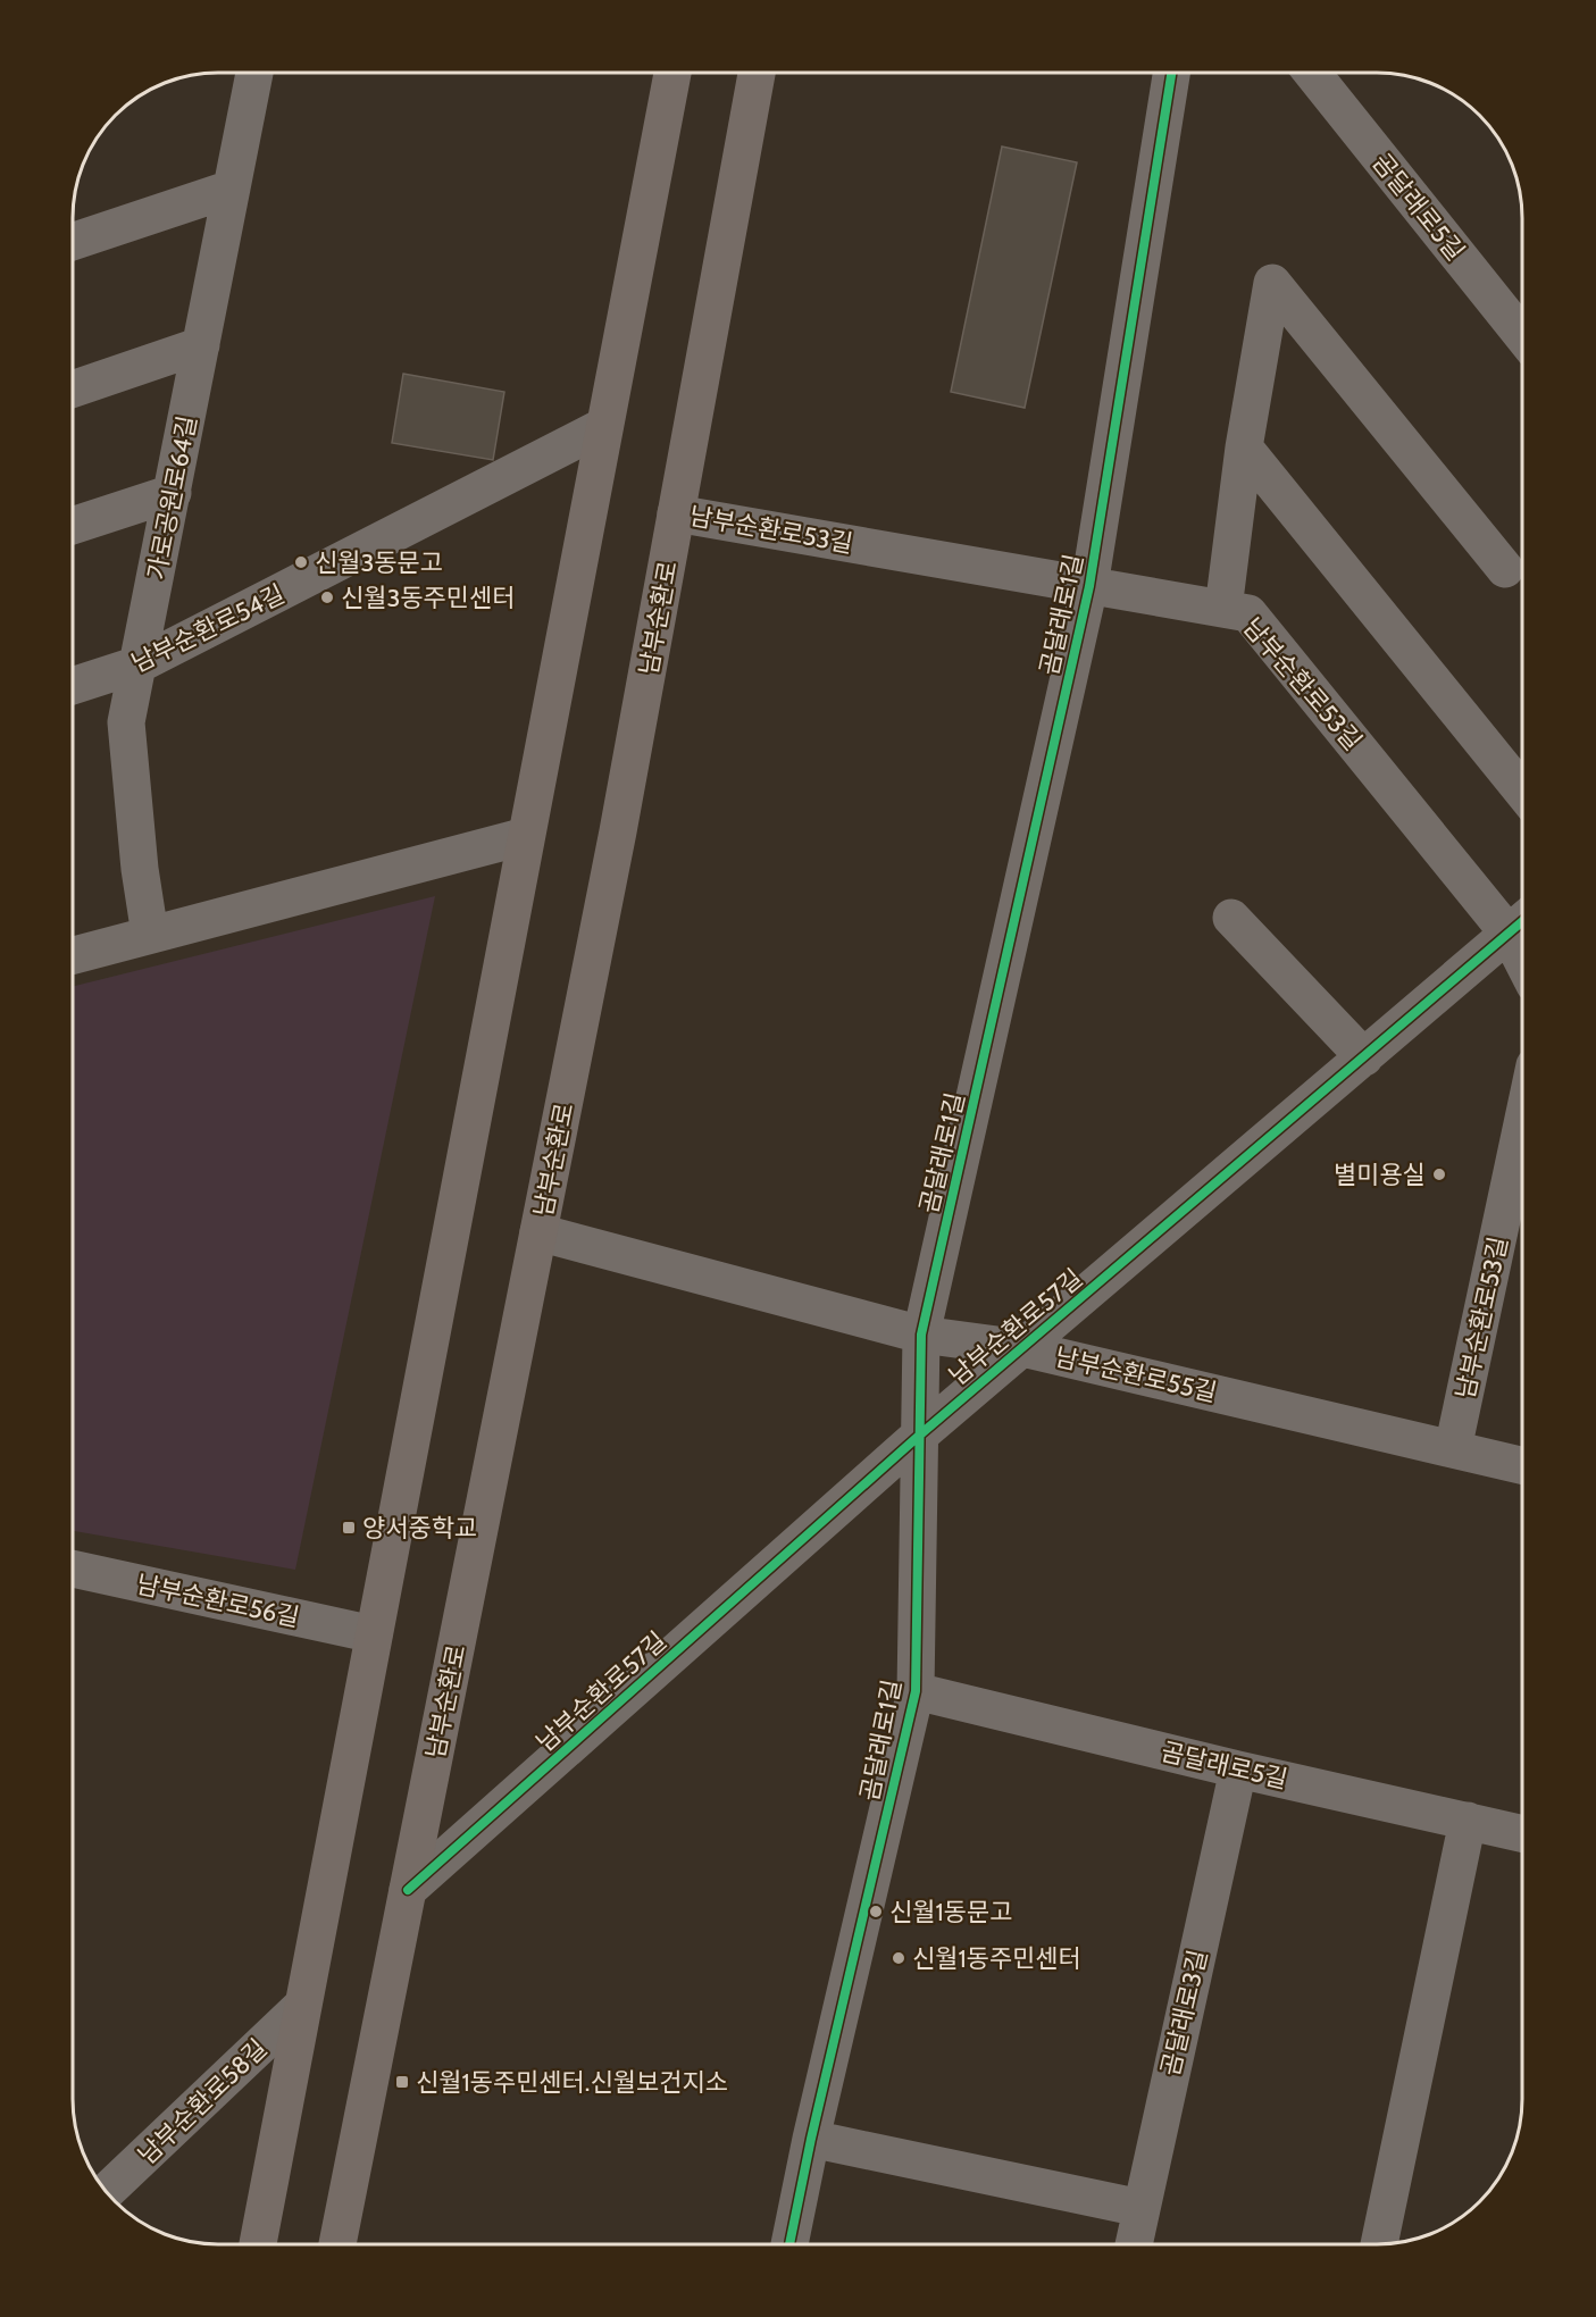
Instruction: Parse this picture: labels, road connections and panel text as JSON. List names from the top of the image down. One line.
{"streets":{"main road":["남부순환로"],"street":["곰달래로5길","가로공원로64길","남부순환로53길","곰달래로1길","남부순환로54길","남부순환로57길","남부순환로55길","남부순환로56길","곰달래로3길","남부순환로58길"]},"crossings":[["곰달래로5길","곰달래로1길"],["곰달래로5길","곰달래로3길"],["가로공원로64길","남부순환로54길"],["남부순환로53길","곰달래로1길"],["남부순환로53길","남부순환로"],["남부순환로53길","남부순환로57길"],["남부순환로53길","남부순환로55길"],["곰달래로1길","남부순환로57길"],["곰달래로1길","남부순환로55길"],["남부순환로","남부순환로57길"],["남부순환로","남부순환로55길"],["남부순환로57길","남부순환로55길"]],"places":{"other":["신월3동문고","신월3동주민센터","별미용실","신월1동문고","신월1동주민센터"],"transit":["양서중학교","신월1동주민센터.신월보건지소"]}}
